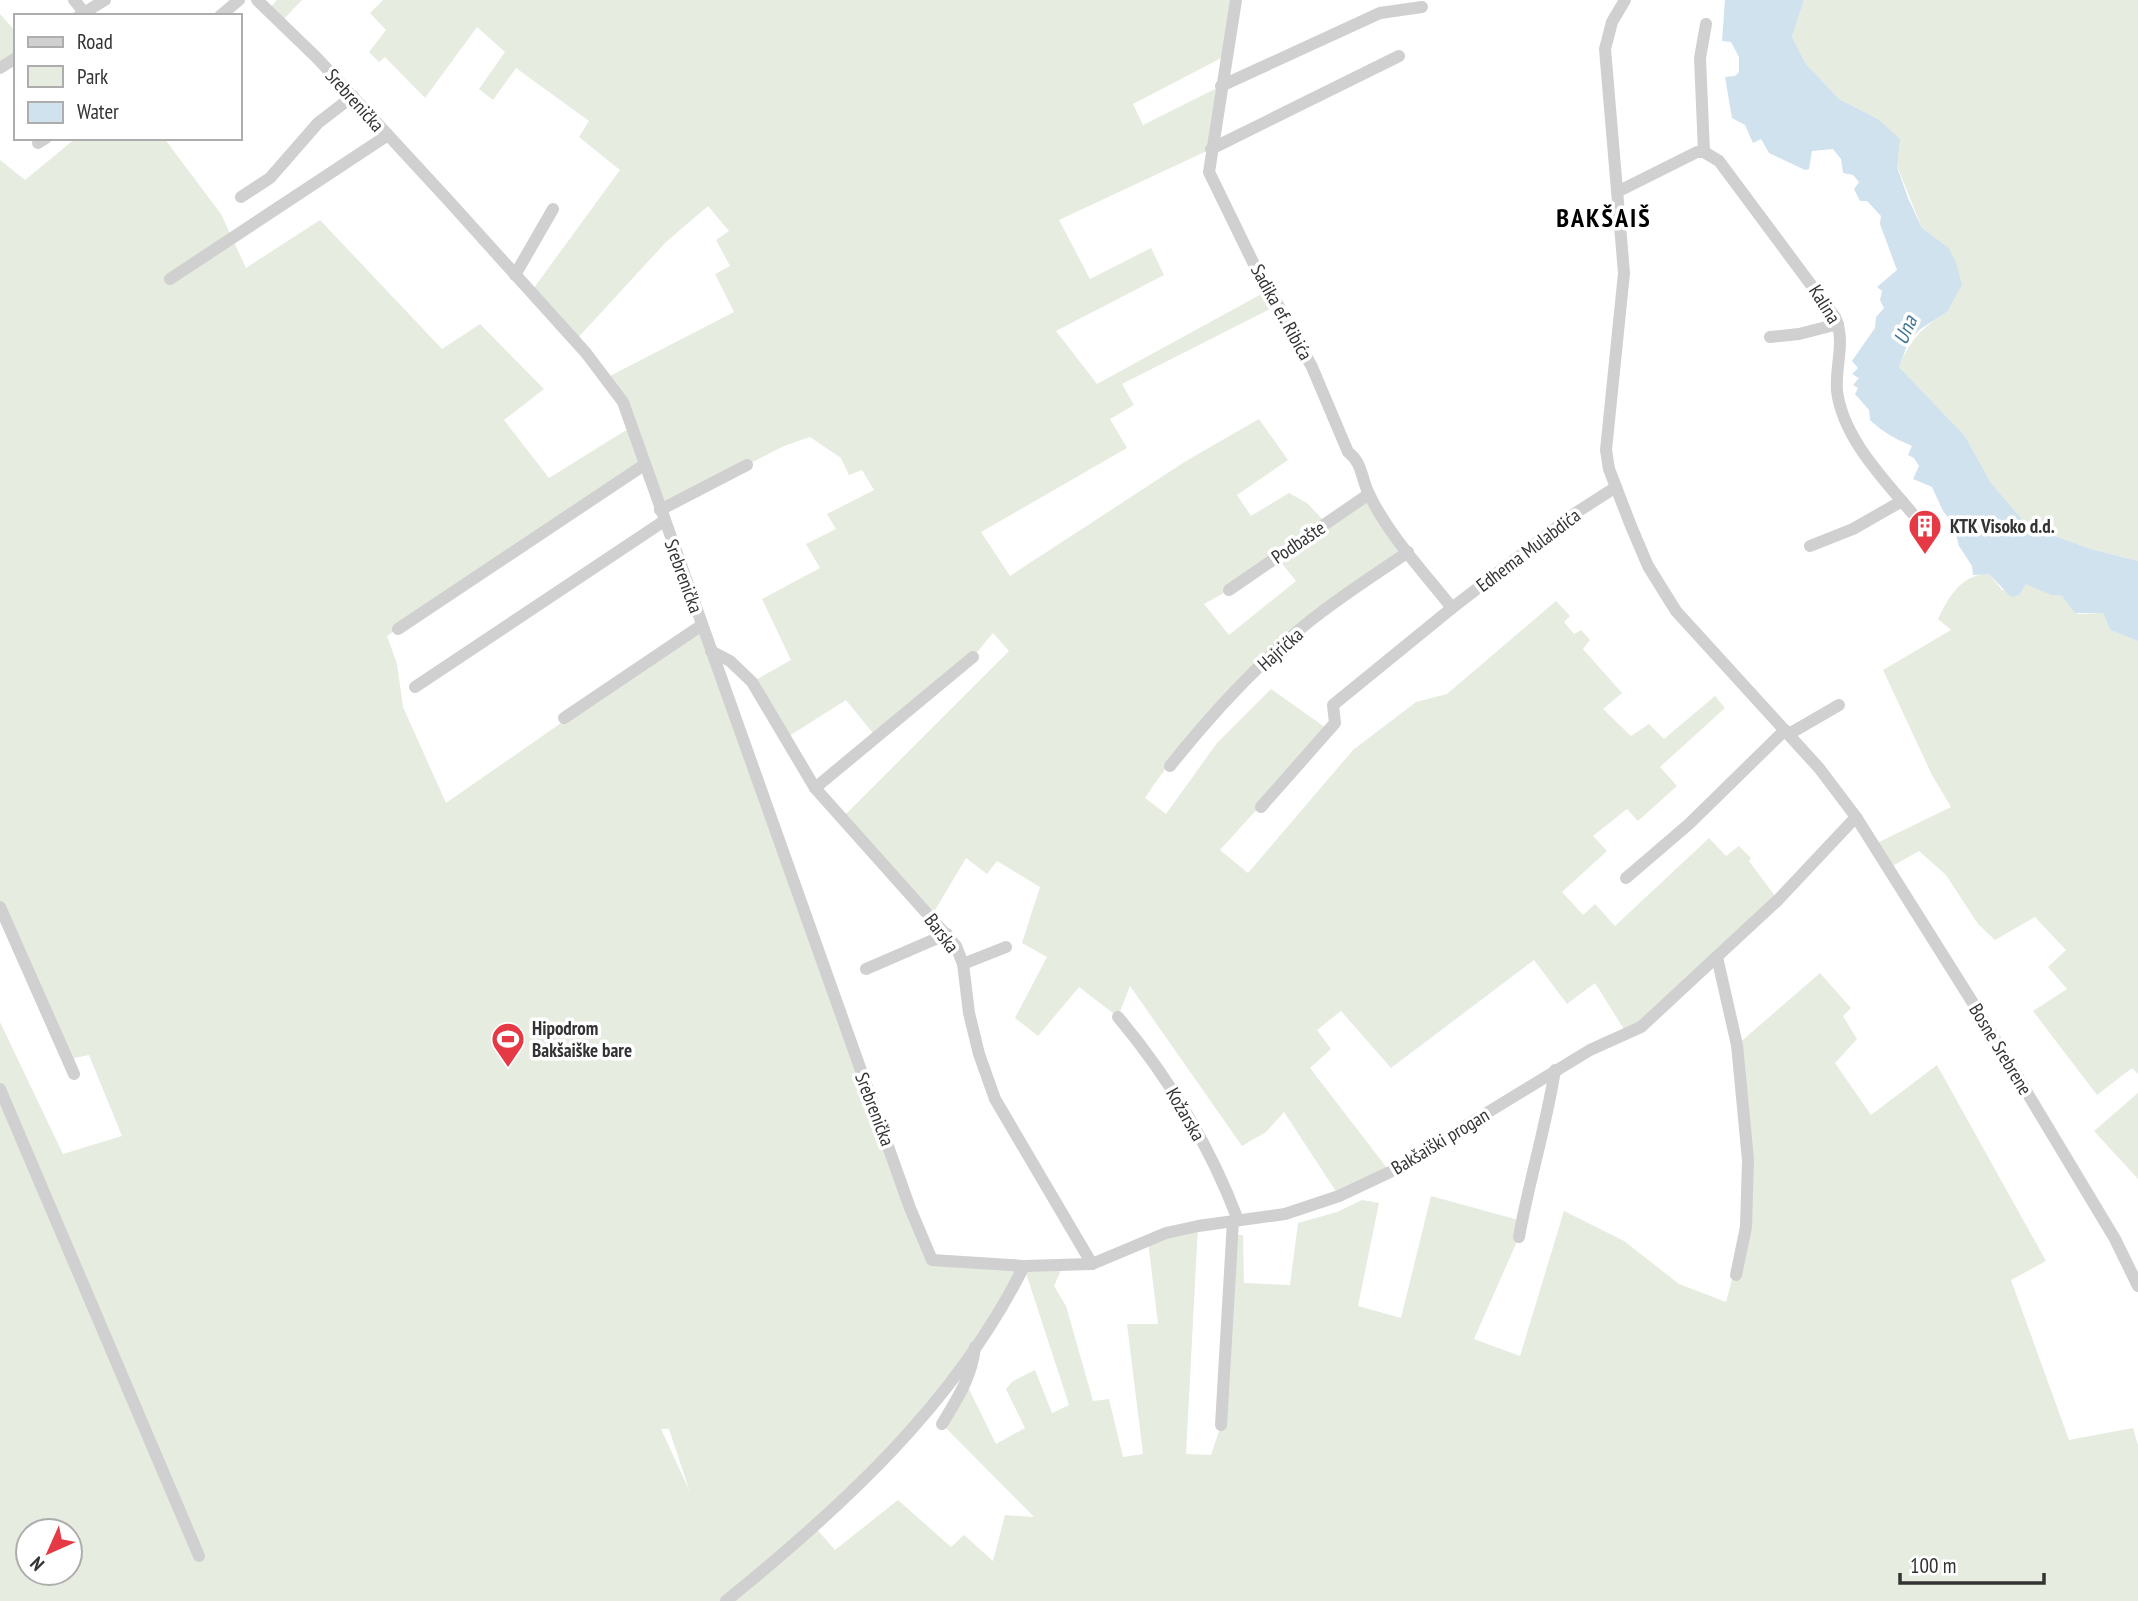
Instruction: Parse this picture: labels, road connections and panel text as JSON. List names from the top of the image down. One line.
{"streets":{"street":["Srebrenička","Kalina","Sadika ef. Ribića","Podbašte","Edhema Mulabdića","Hajrićka","Barska","Bosne Srebrene","Kožarska","Bakšaiški progan"]},"crossings":[["Srebrenička","Barska"],["Srebrenička","Bakšaiški progan"],["Sadika ef. Ribića","Podbašte"],["Sadika ef. Ribića","Edhema Mulabdića"],["Sadika ef. Ribića","Hajrićka"],["Edhema Mulabdića","Bosne Srebrene"],["Barska","Bakšaiški progan"],["Bosne Srebrene","Bakšaiški progan"],["Kožarska","Bakšaiški progan"]],"districts":["BAKŠAIŠ"],"water":["Una"],"places":{"building":["KTK Visoko d.d."],"sports":["Hipodrom Bakšaiške bare"]},"legend":["Road","Park","Water"],"scale_bar":"100 m","north":"bottom left"}
